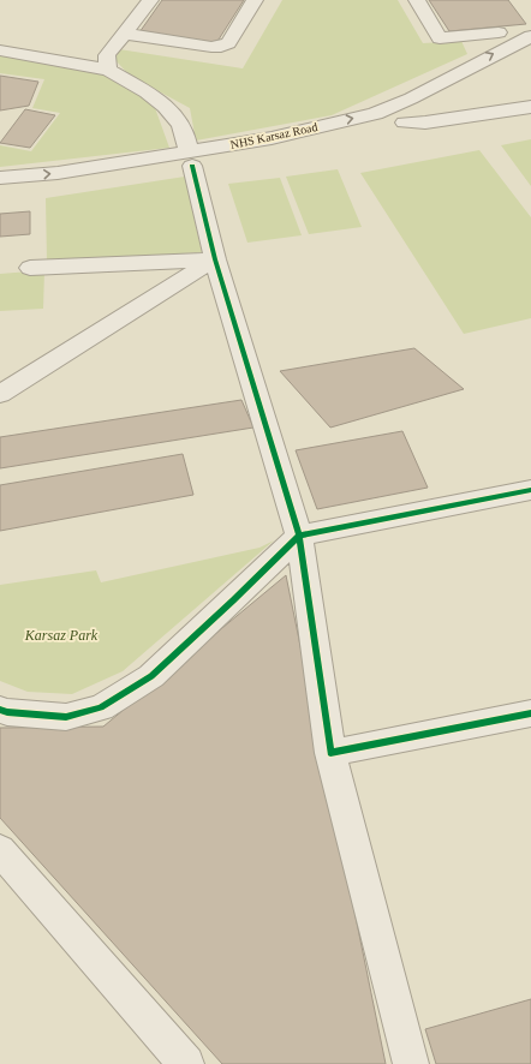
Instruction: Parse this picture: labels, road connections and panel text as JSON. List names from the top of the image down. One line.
{"parks":["Karsaz Park"]}
